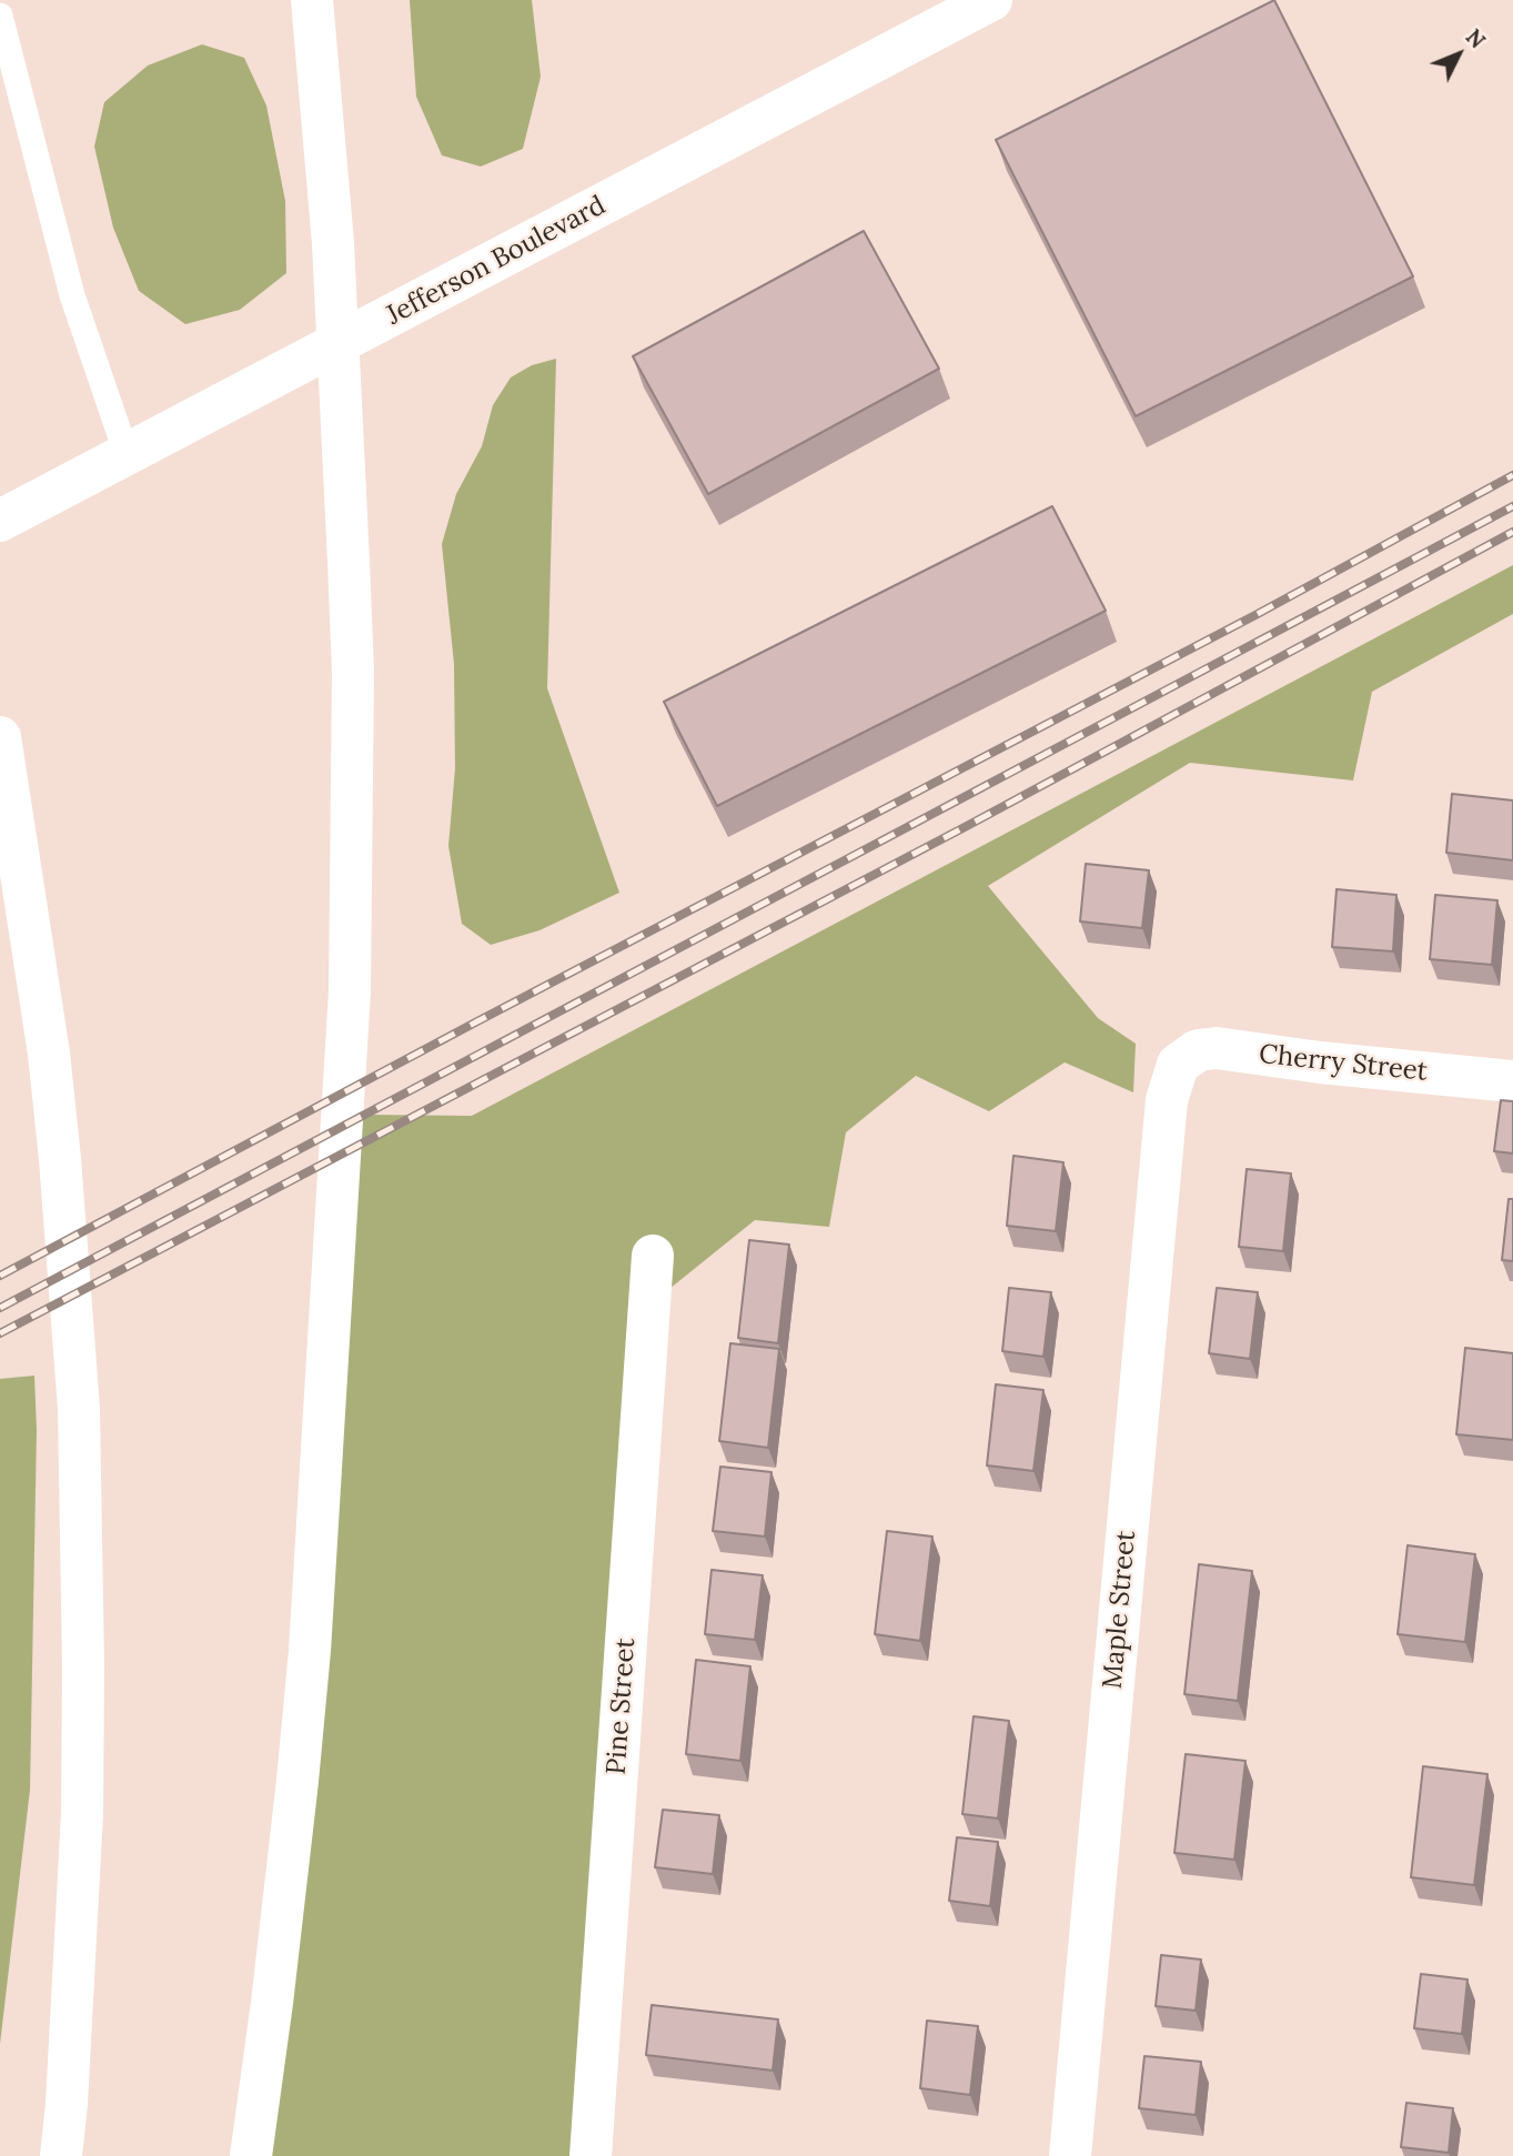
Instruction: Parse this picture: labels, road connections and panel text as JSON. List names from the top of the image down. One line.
{"streets":{"main road":["Jefferson Boulevard","Cherry Street","Maple Street","Pine Street"]},"crossings":[["Cherry Street","Maple Street"]],"north":"top right"}
